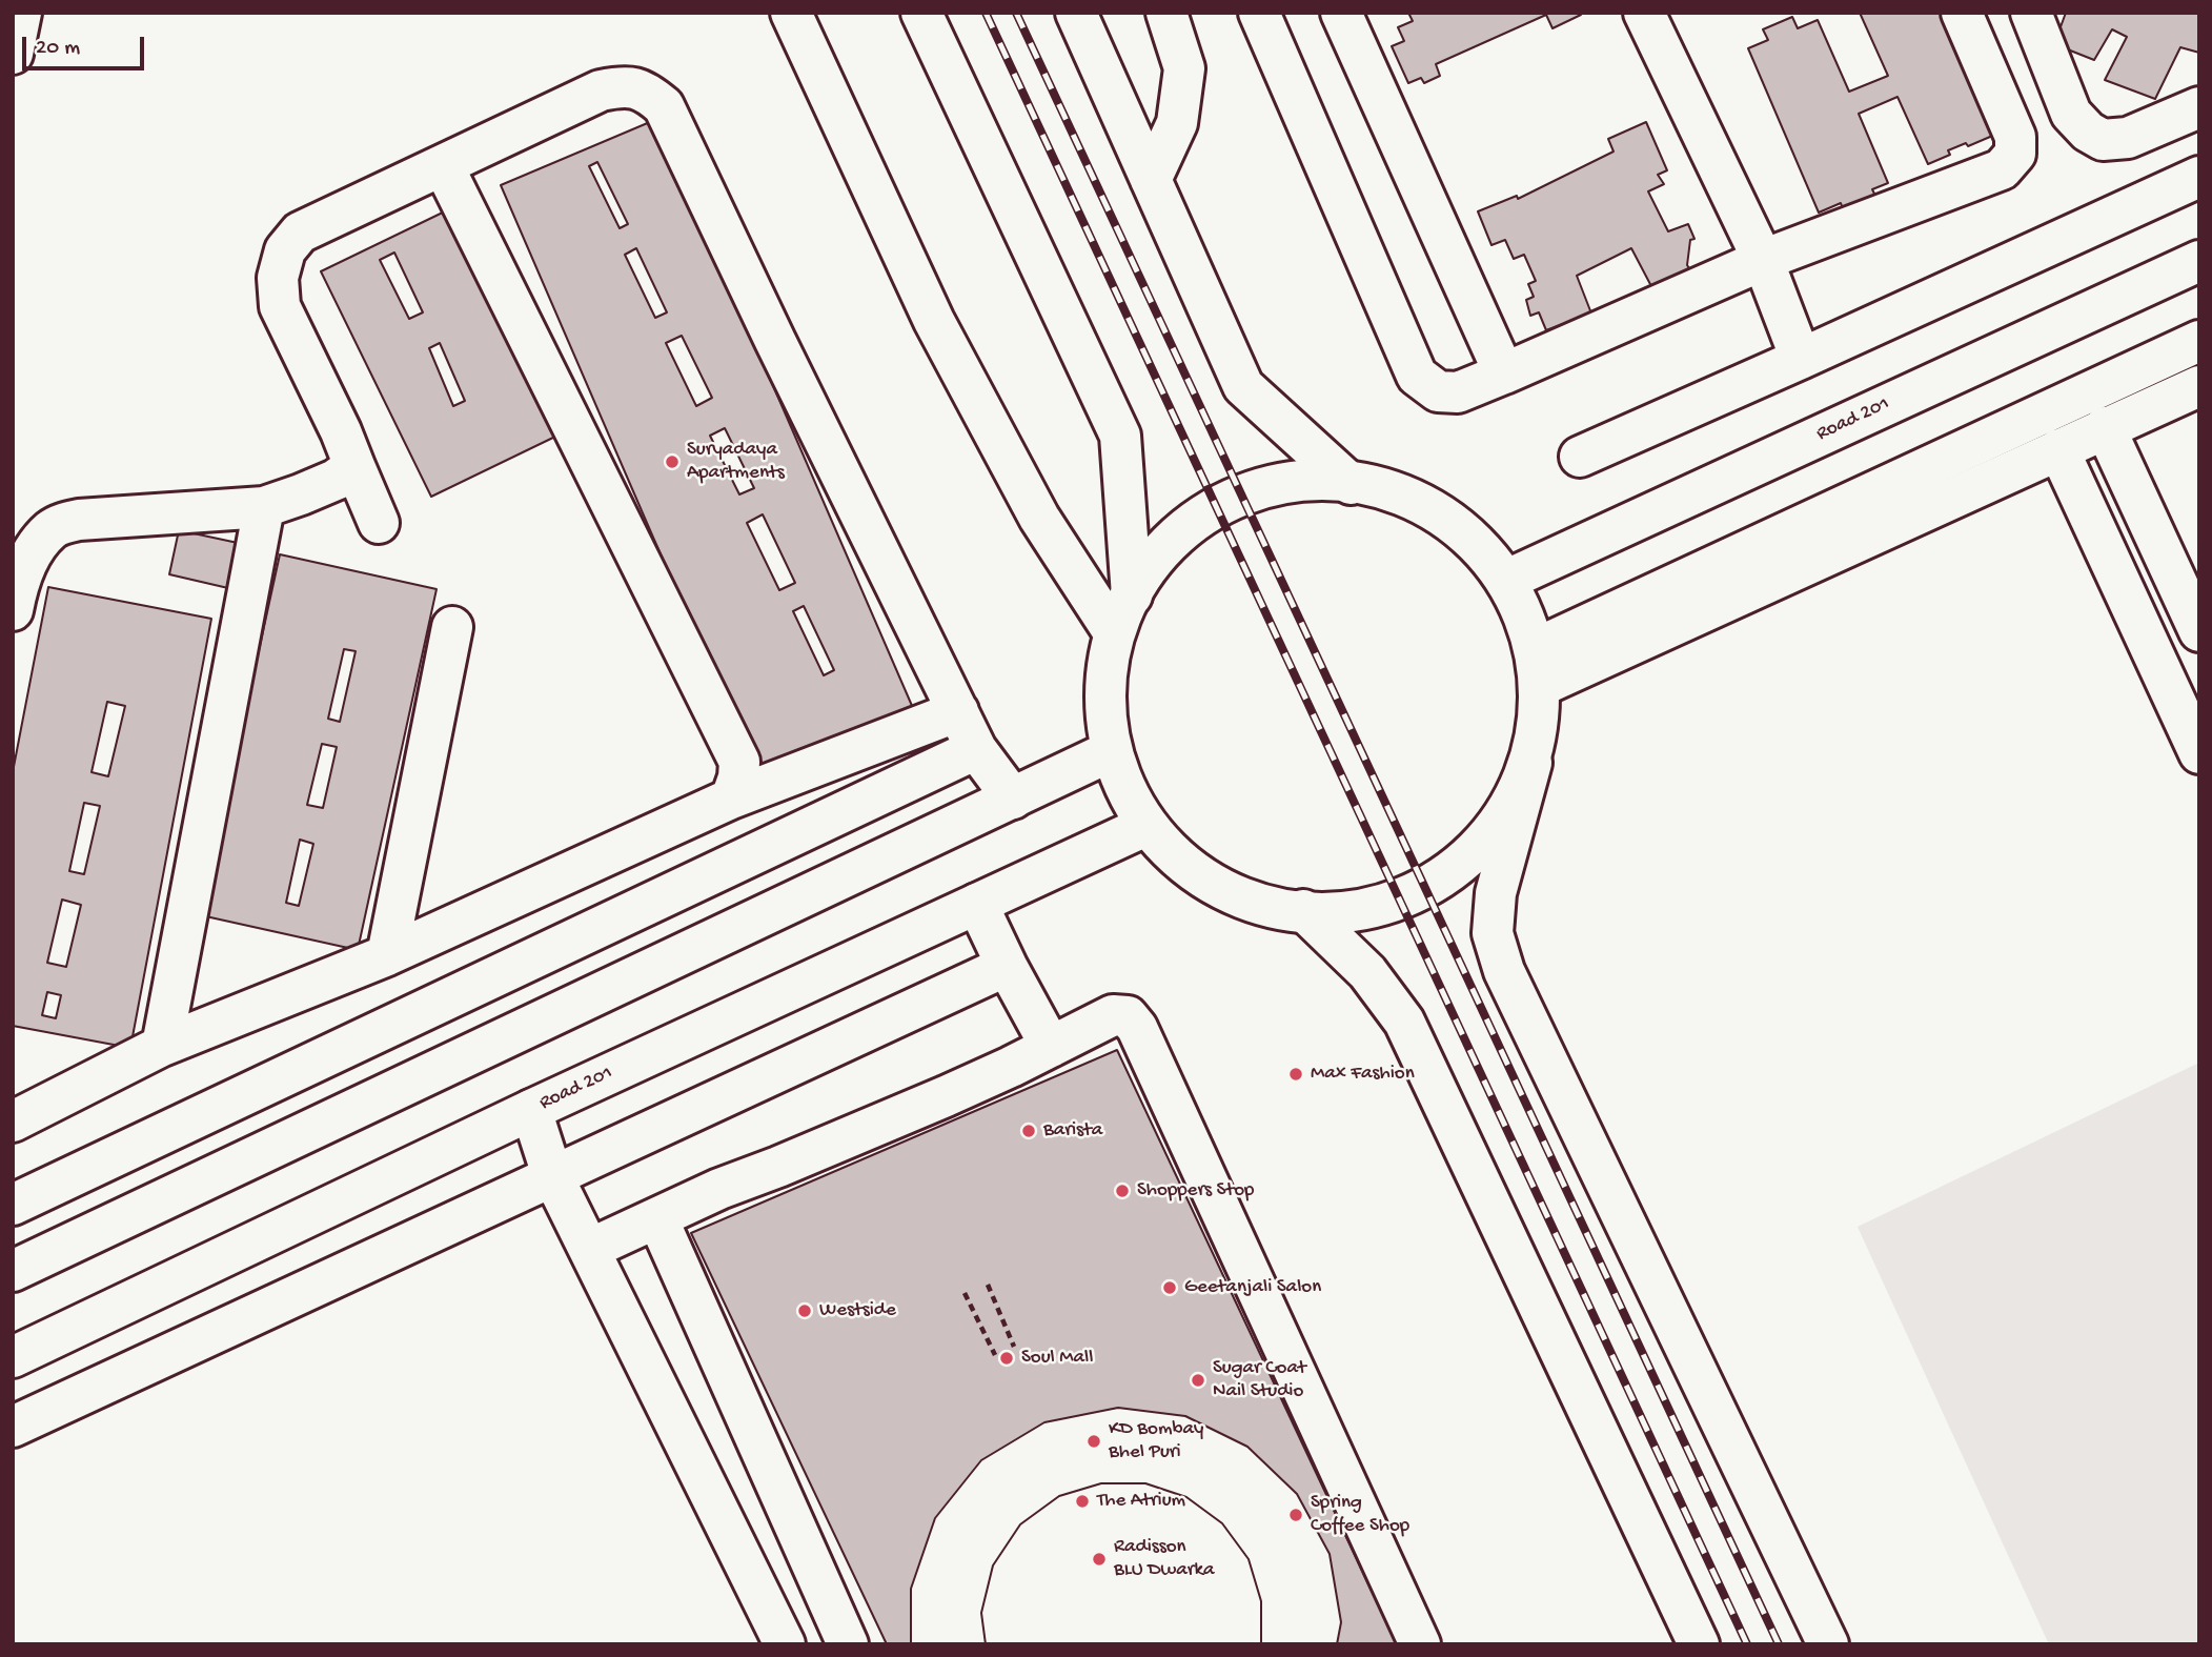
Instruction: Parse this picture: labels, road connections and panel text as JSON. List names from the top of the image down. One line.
{"streets":{"street":["Road 201"]},"places":["Suryadaya Apartments","Max Fashion","Barista","Shoppers Stop","Geetanjali Salon","Westside","Soul Mall","Sugar Coat Nail Studio","KD Bombay Bhel Puri","The Atrium","Spring Coffee Shop","Radisson BLU Dwarka"],"scale_bar":"20 m"}
